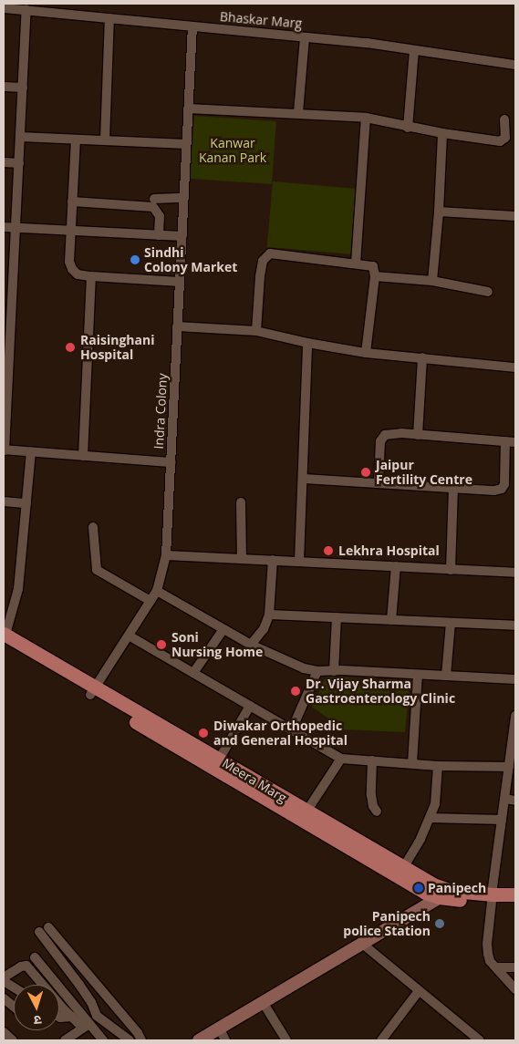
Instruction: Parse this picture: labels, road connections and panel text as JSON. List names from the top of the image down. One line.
{"streets":{"main road":["Meera Marg"],"street":["Bhaskar Marg","Indra Colony"]},"crossings":[["Bhaskar Marg","Indra Colony"],["Indra Colony","Meera Marg"]],"parks":["Kanwar Kanan Park"],"places":["Sindhi Colony Market","Raisinghani Hospital","Jaipur Fertility Centre","Lekhra Hospital","Soni Nursing Home","Dr. Vijay Sharma Gastroenterology Clinic","Diwakar Orthopedic and General Hospital","Panipech","Panipech police Station"],"north":"bottom"}
